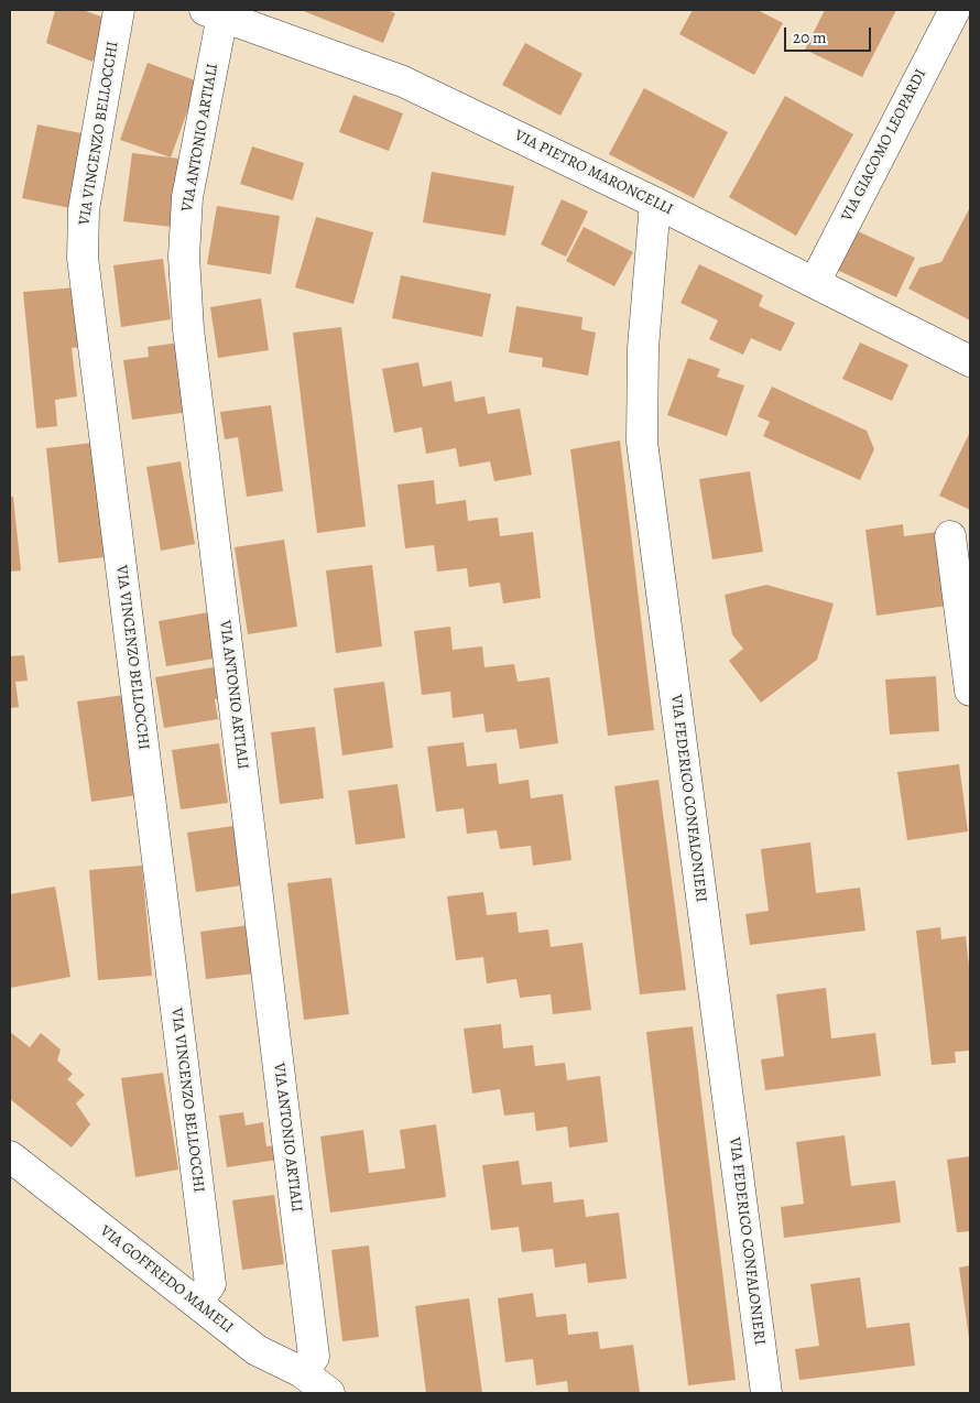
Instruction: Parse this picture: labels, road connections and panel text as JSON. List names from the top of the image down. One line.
{"streets":{"street":["VIA VINCENZO BELLOCCHI","VIA ANTONIO ARTIALI","VIA GIACOMO LEOPARDI","VIA PIETRO MARONCELLI","VIA FEDERICO CONFALONIERI","VIA GOFFREDO MAMELI"]},"crossings":[["VIA VINCENZO BELLOCCHI","VIA GOFFREDO MAMELI"],["VIA ANTONIO ARTIALI","VIA PIETRO MARONCELLI"],["VIA ANTONIO ARTIALI","VIA GOFFREDO MAMELI"],["VIA GIACOMO LEOPARDI","VIA PIETRO MARONCELLI"],["VIA PIETRO MARONCELLI","VIA FEDERICO CONFALONIERI"]],"scale_bar":"20 m"}
